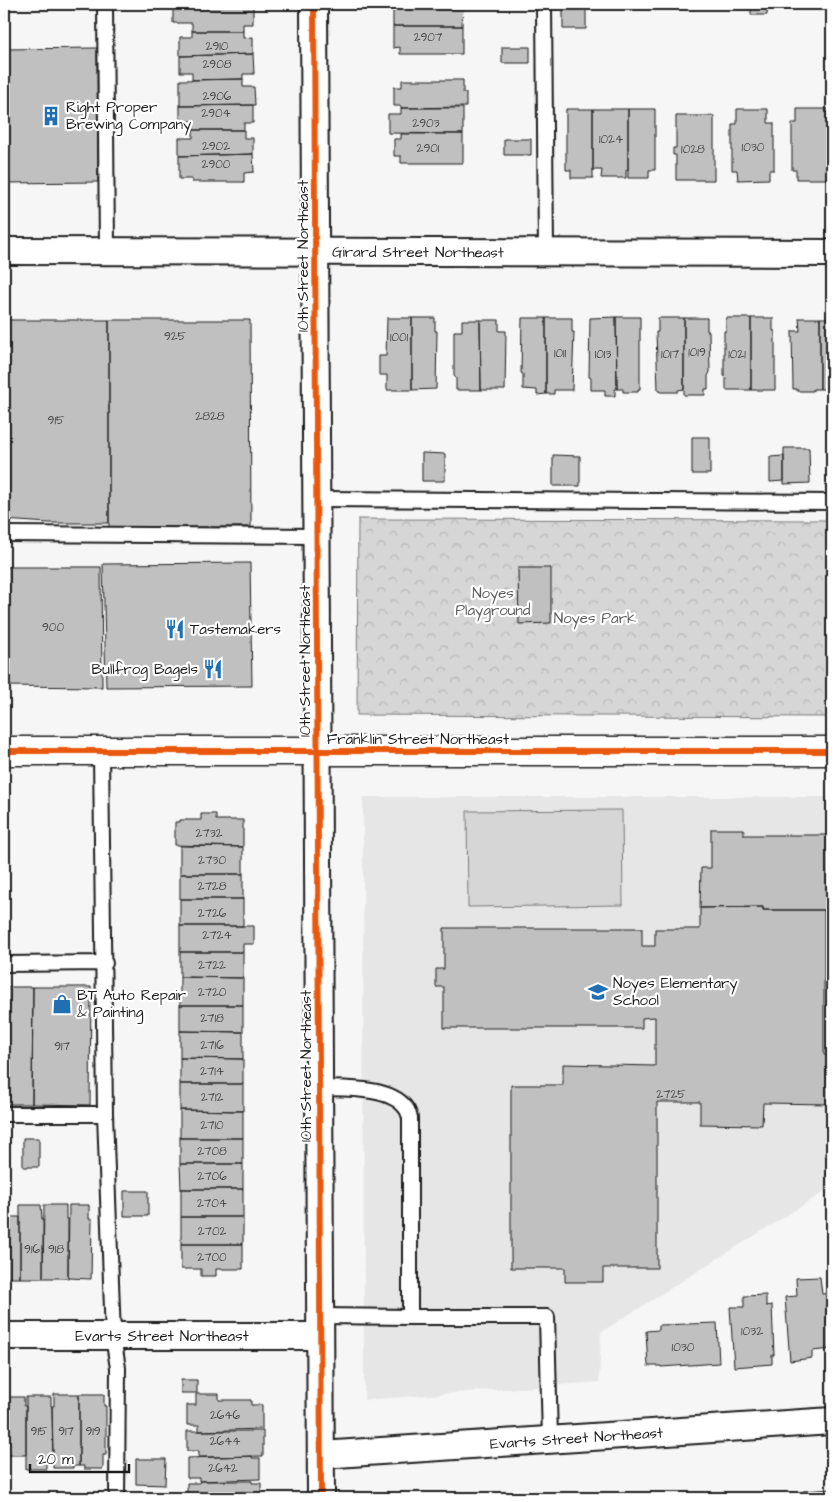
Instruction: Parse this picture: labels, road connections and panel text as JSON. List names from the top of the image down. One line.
{"streets":{"street":["Girard Street Northeast","10th Street Northeast","Franklin Street Northeast","Evarts Street Northeast"]},"crossings":[["Girard Street Northeast","10th Street Northeast"],["10th Street Northeast","Franklin Street Northeast"],["10th Street Northeast","Evarts Street Northeast"]],"parks":["Noyes Playground","Noyes Park"],"places":{"building":["Right Proper Brewing Company"],"restaurant":["Tastemakers","Bullfrog Bagels"],"school or university":["Noyes Elementary School"],"shop":["BT Auto Repair & Painting"]},"house_numbers":["2907","2910","2908","2906","2904","2903","1024","2902","1030","2901","1028","2900","925","1001","1019","1011","1013","1017","1021","2828","915","900","2732","2730","2728","2726","2724","2722","2720","2718","2716","917","2714","2725","2712","2710","2708","2706","2704","2702","916","918","2700","1032","1030","2646","915","917","919","2644","2642"],"scale_bar":"20 m"}
